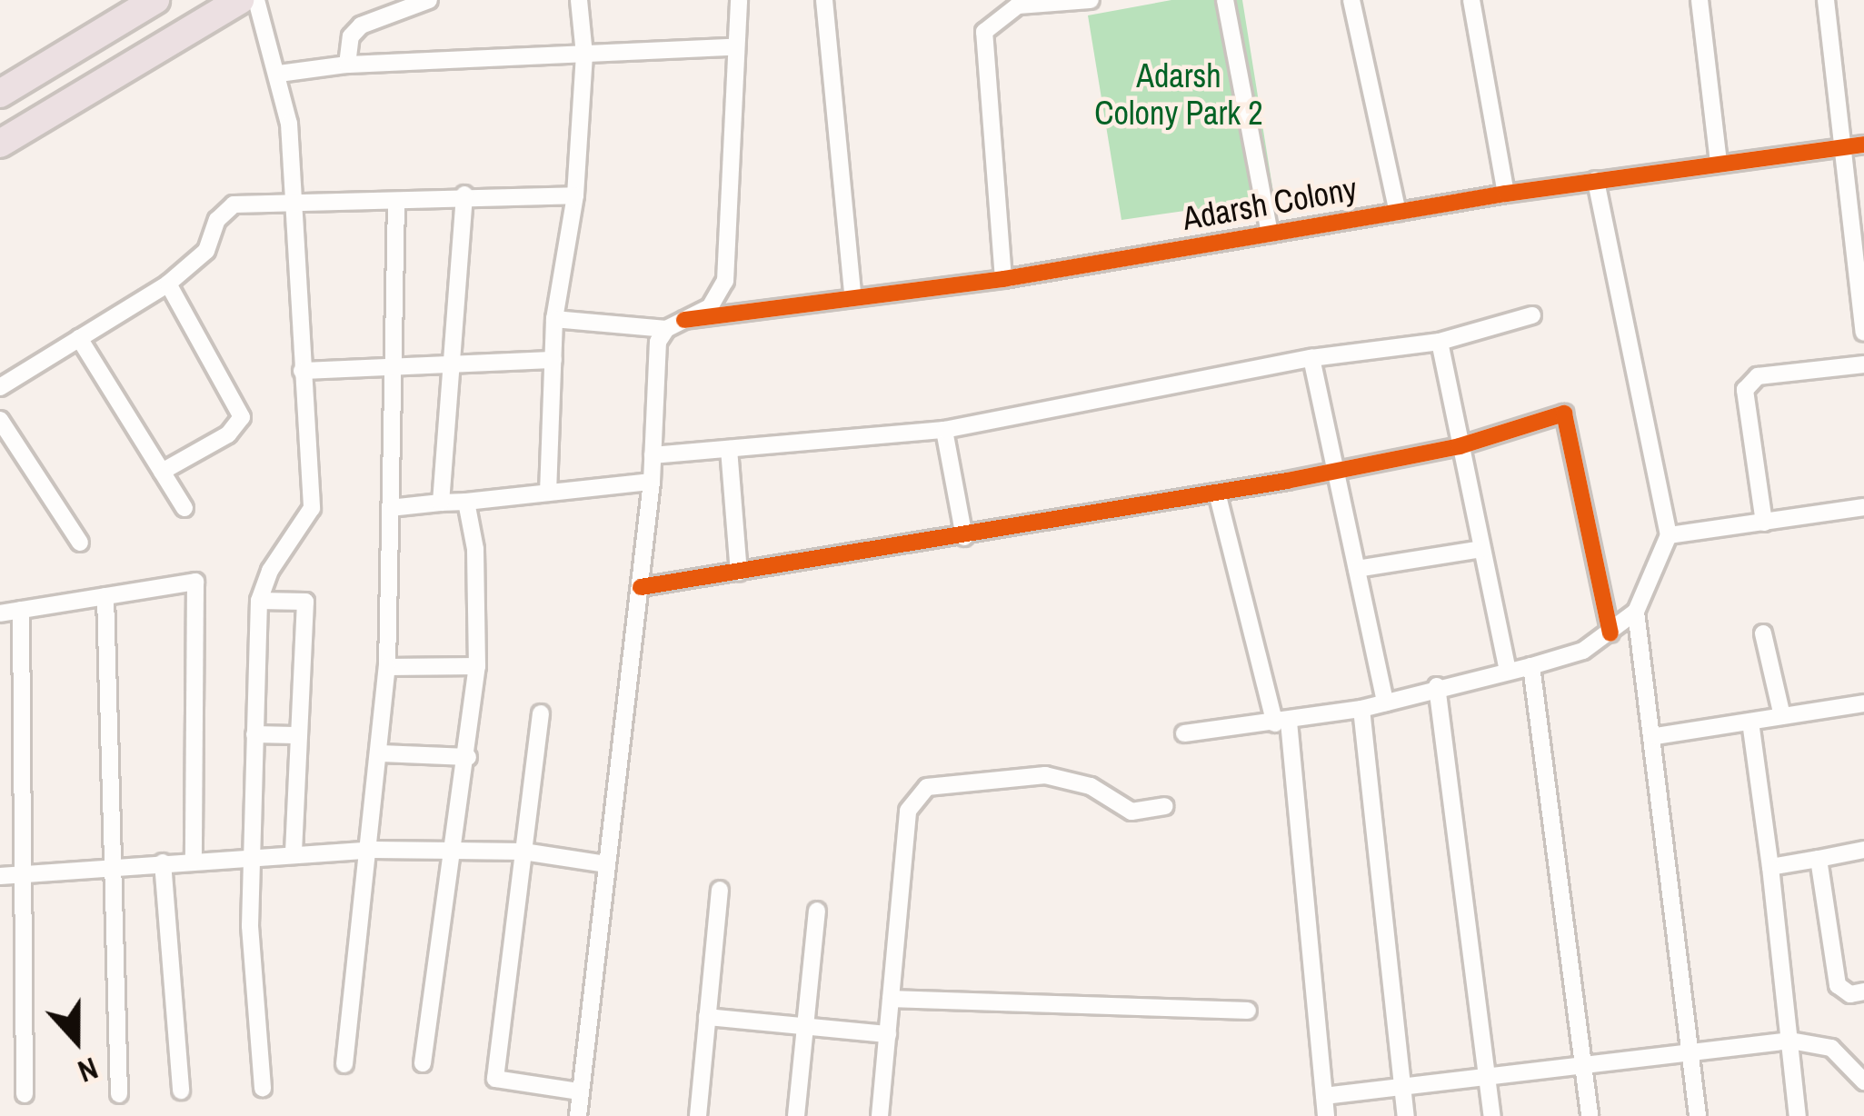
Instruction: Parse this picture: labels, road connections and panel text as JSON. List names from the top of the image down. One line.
{"streets":{"street":["Adarsh Colony"]},"parks":["Adarsh Colony Park 2"],"north":"bottom"}
